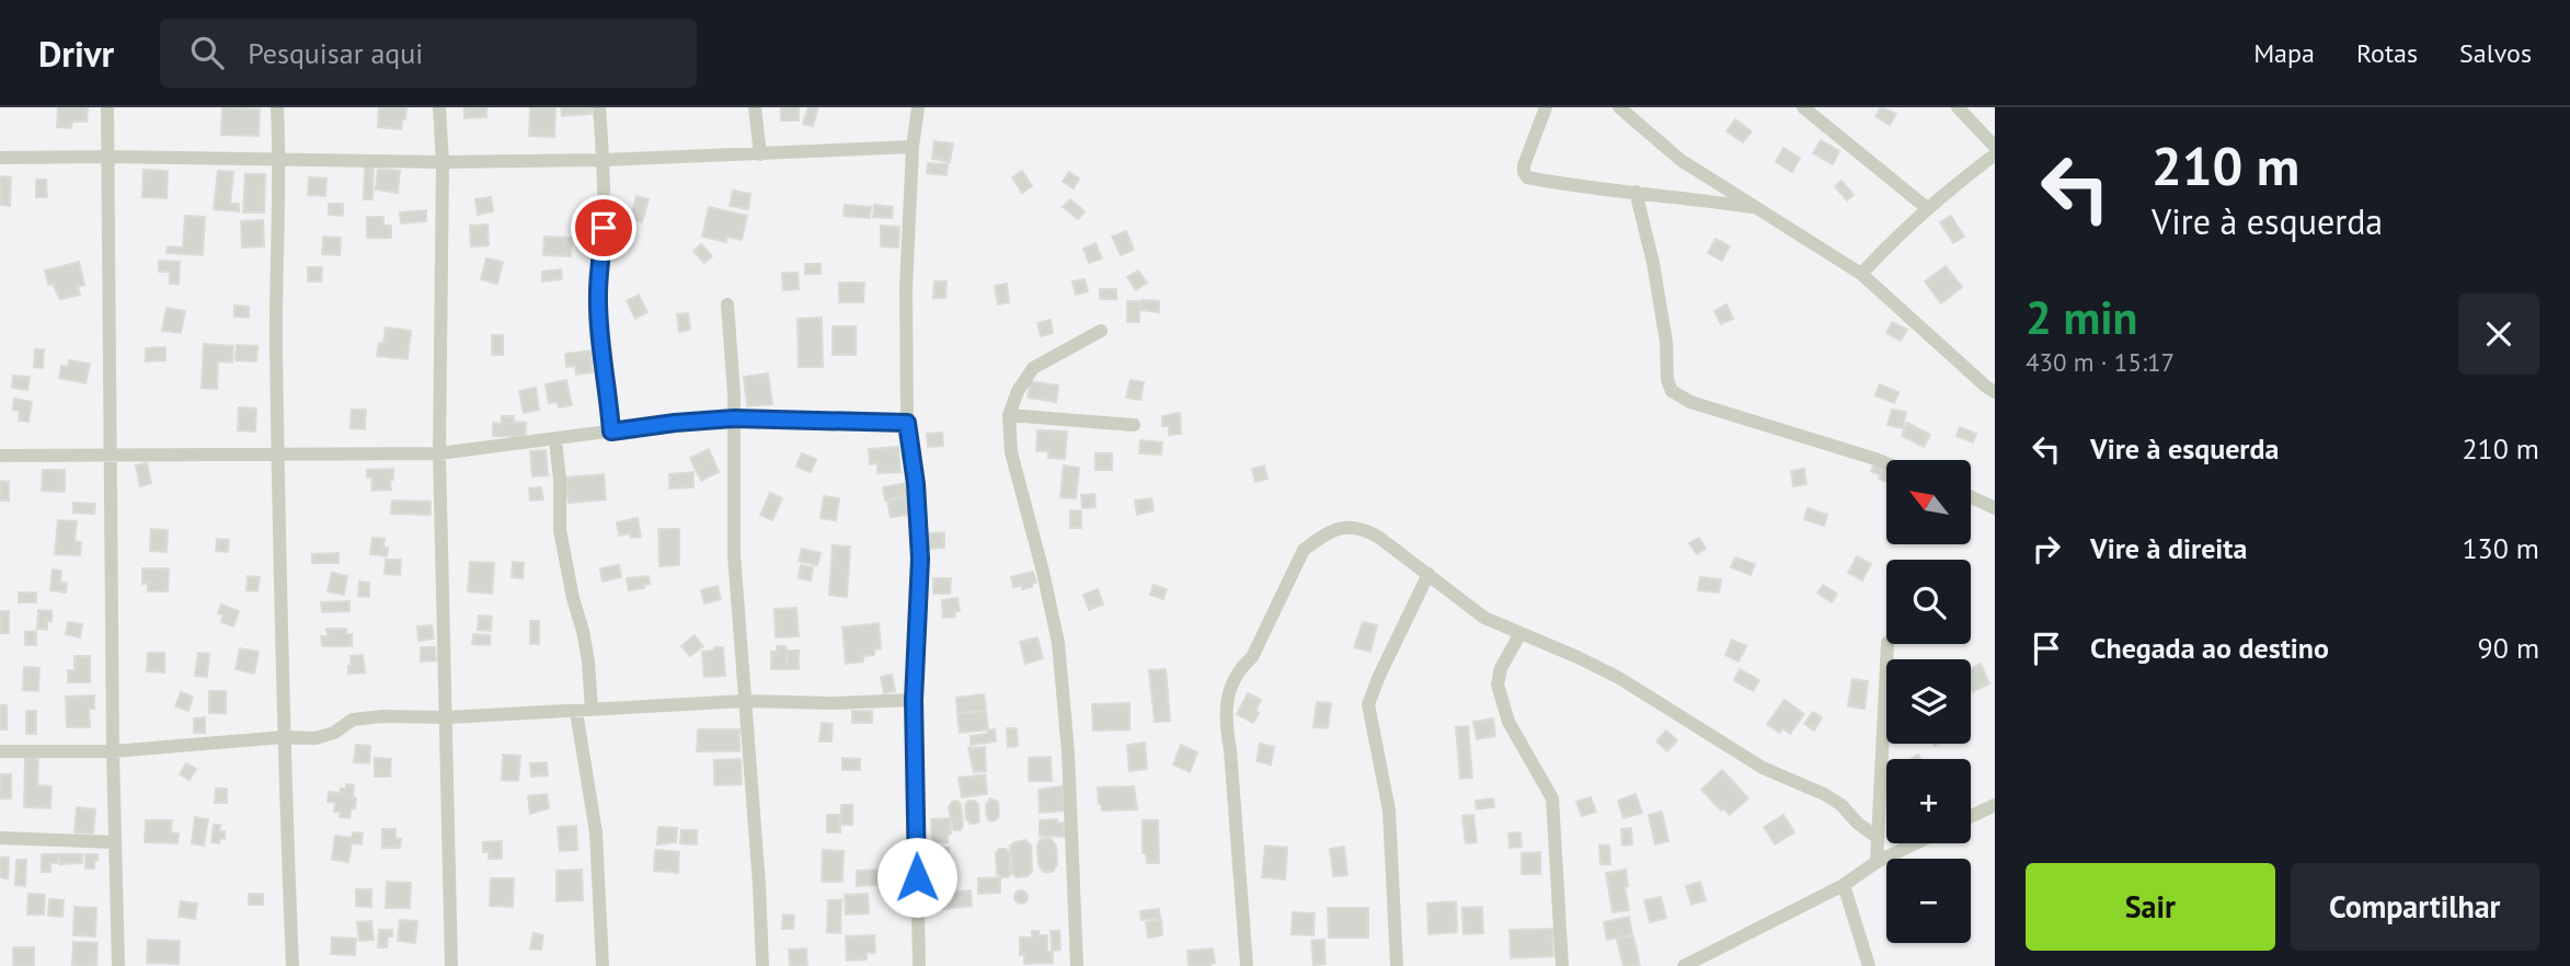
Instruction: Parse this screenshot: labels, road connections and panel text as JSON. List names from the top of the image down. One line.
{"north":"top left","page":{"header":"Drivr","search":"Pesquisar aqui","nav":["Mapa","Rotas","Salvos"],"turn":["210 m","Vire à esquerda"],"heading":["2 min","430 m · 15:17"],"list":[{"name":"Vire à esquerda","value":"210 m"},{"name":"Vire à direita","value":"130 m"},{"name":"Chegada ao destino","value":"90 m"}],"map_buttons":["+","−"],"buttons":["Sair","Compartilhar"]}}
